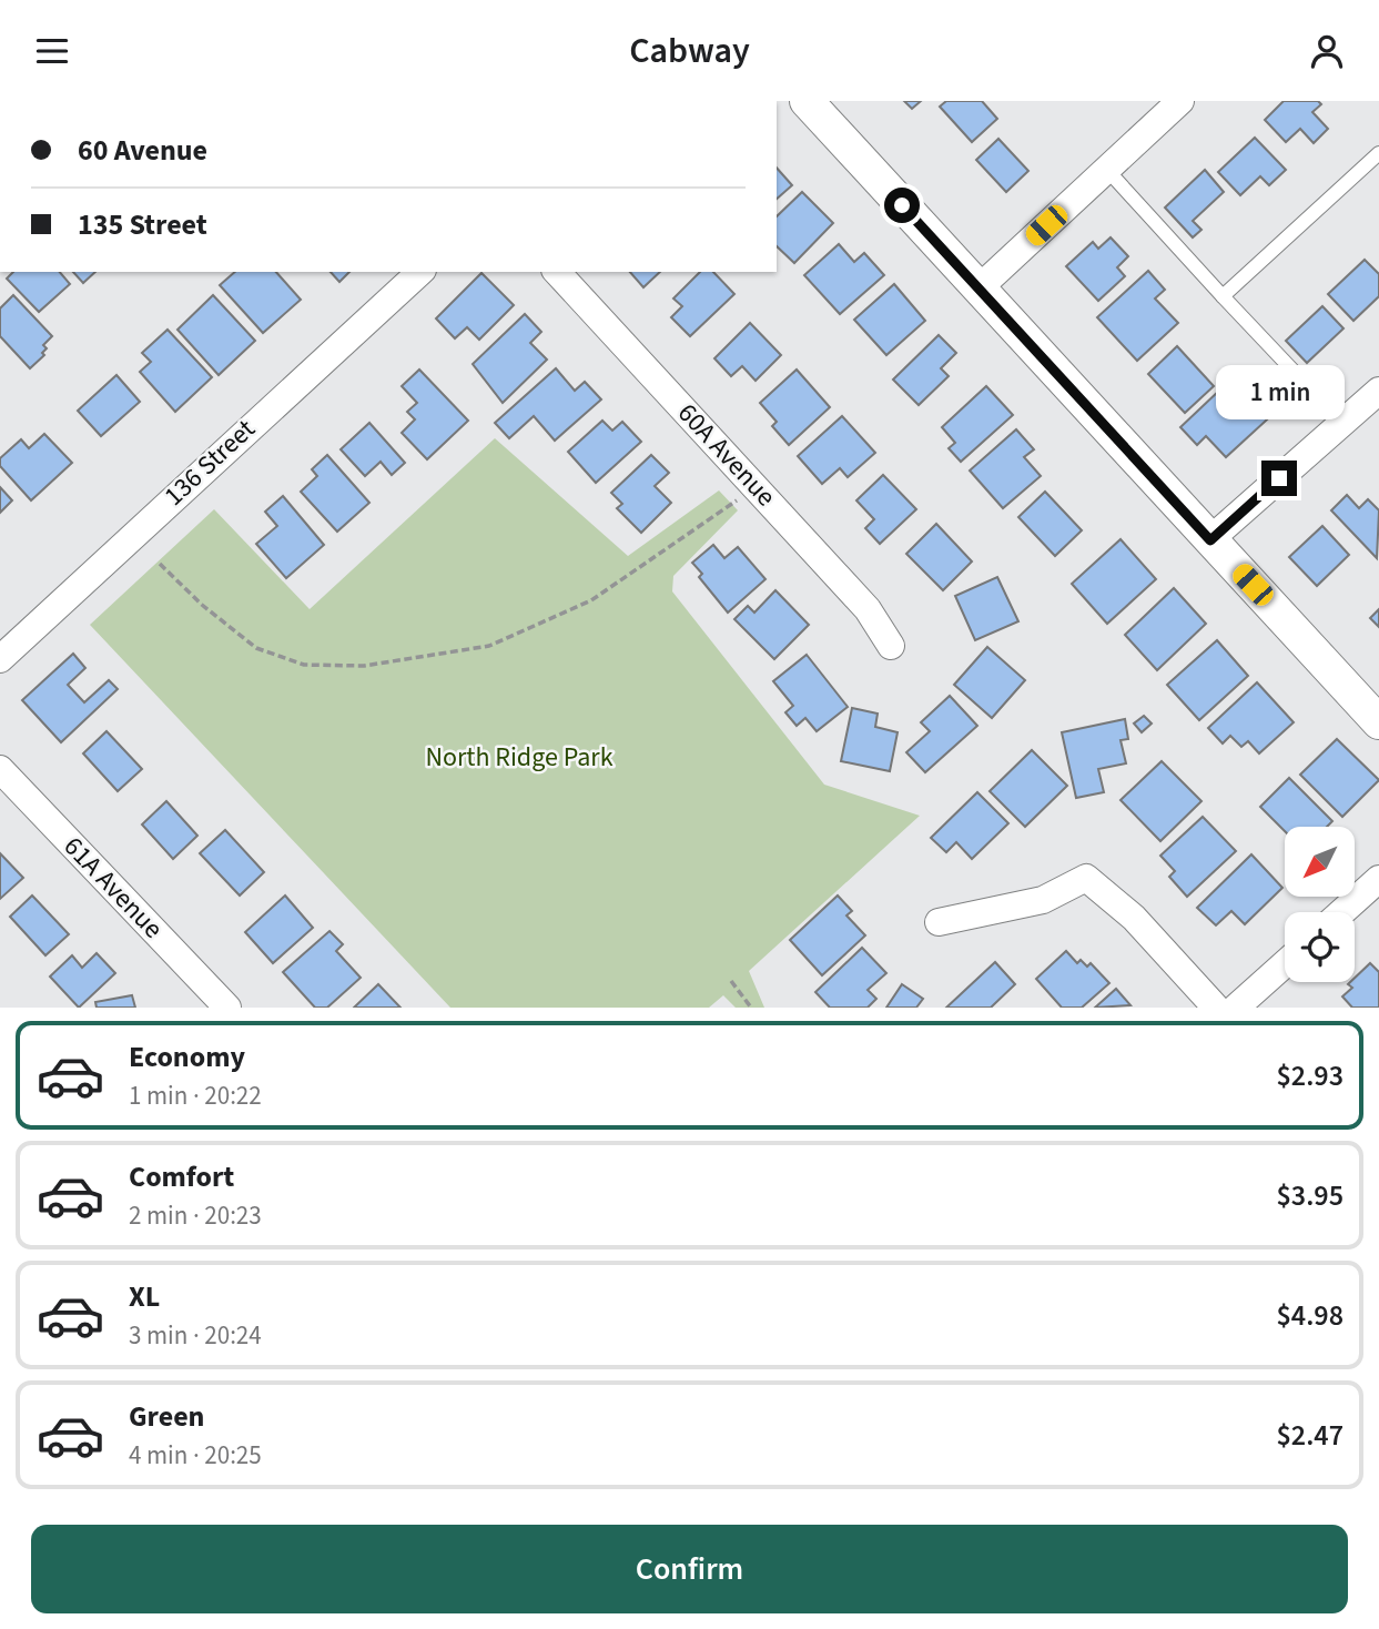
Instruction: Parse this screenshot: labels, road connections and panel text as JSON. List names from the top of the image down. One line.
{"streets":{"street":["60A Avenue","136 Street","61A Avenue"]},"parks":["North Ridge Park"],"north":"bottom left","page":{"header":"Cabway","banner":["60 Avenue","135 Street"],"bubble":"1 min","list":[{"name":"Economy","note":"1 min · 20:22","value":"$2.93"},{"name":"Comfort","note":"2 min · 20:23","value":"$3.95"},{"name":"XL","note":"3 min · 20:24","value":"$4.98"},{"name":"Green","note":"4 min · 20:25","value":"$2.47"}],"buttons":"Confirm"}}
